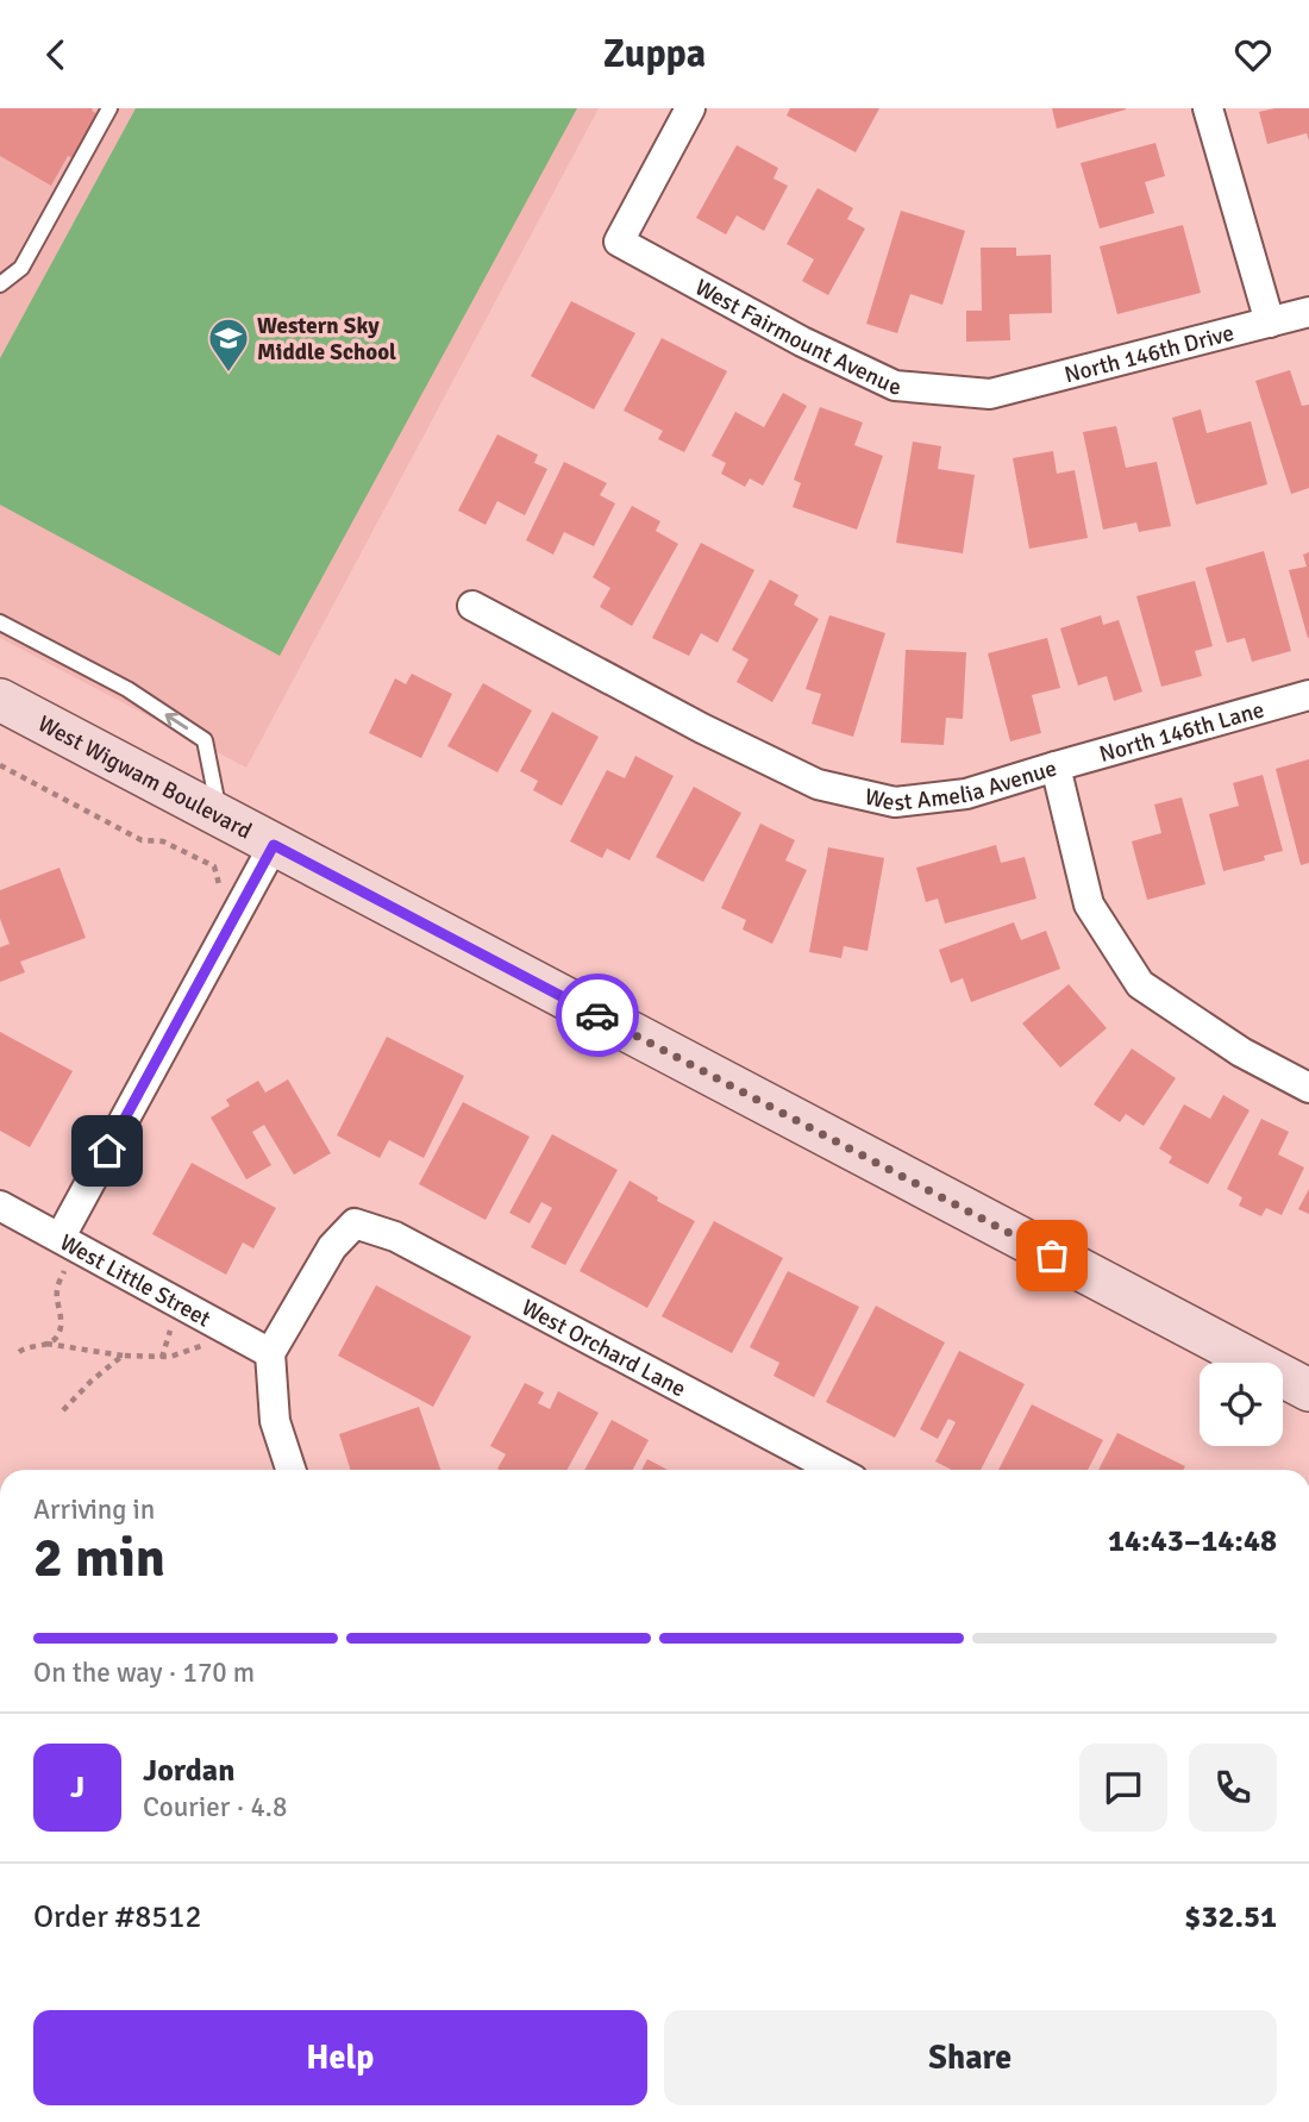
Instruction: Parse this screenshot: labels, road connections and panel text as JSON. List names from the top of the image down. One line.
{"streets":{"street":["West Fairmount Avenue","North 146th Drive","North 146th Lane","West Wigwam Boulevard","West Amelia Avenue","West Little Street","West Orchard Lane"]},"crossings":[["West Fairmount Avenue","North 146th Drive"],["North 146th Lane","West Amelia Avenue"],["West Little Street","West Orchard Lane"]],"places":{"school or university":["Western Sky Middle School"]},"page":{"header":"Zuppa","heading":["2 min","Arriving in","14:43–14:48"],"panel":["Jordan","Courier · 4.8","Order #8512","$32.51"],"bar":"On the way · 170 m","round":"J","buttons":["Help","Share"]}}
